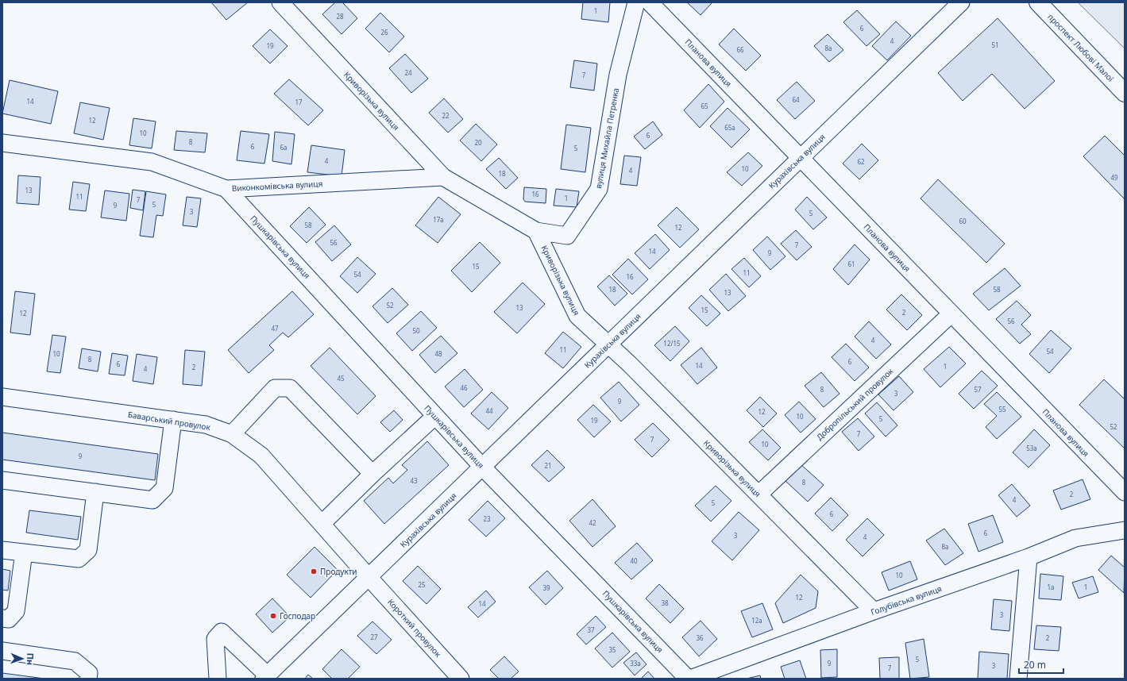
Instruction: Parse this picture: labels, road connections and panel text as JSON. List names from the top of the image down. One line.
{"streets":{"main road":["проспект Любові Малої"],"street":["Планова вулиця","Криворізька вулиця","вулиця Михайла Петренка","Курахівська вулиця","Виконкомівська вулиця","Пушкарівська вулиця","Добропільський провулок","Баварський провулок","Голубівська вулиця","Короткий провулок"]},"crossings":[["Планова вулиця","Курахівська вулиця"],["Планова вулиця","Добропільський провулок"],["Криворізька вулиця","вулиця Михайла Петренка"],["Криворізька вулиця","Курахівська вулиця"],["Криворізька вулиця","Виконкомівська вулиця"],["Криворізька вулиця","Добропільський провулок"],["Криворізька вулиця","Голубівська вулиця"],["Курахівська вулиця","Пушкарівська вулиця"],["Курахівська вулиця","Баварський провулок"],["Курахівська вулиця","Короткий провулок"],["Виконкомівська вулиця","Пушкарівська вулиця"],["Пушкарівська вулиця","Голубівська вулиця"],["Баварський провулок","Короткий провулок"]],"places":["Продукти","Господар"],"house_numbers":["1","28","6","26","4","51","19","8а","66","24","7","64","14","17","65","22","12","65а","10","6","8","20","6","6а","5","4","62","10","4","18","49","13","16","11","1","7","5","9","3","5","17а","60","58","12","56","7","14","9","61","15","11","54","16","18","58","13","52","13","15","2","12","56","47","50","4","12/15","11","54","10","48","8","6","6","14","1","2","4","45","46","8","57","3","9","55","44","12","10","5","19","52","7","7","10","53а","9","21","43","8","2","4","5","6","23","42","6","3","4","8а","40","10","25","1а","1","39","12","38","14","3","12а","37","27","36","2","35","5","33а","9","3","7"],"scale_bar":"20 m","north":"right"}
